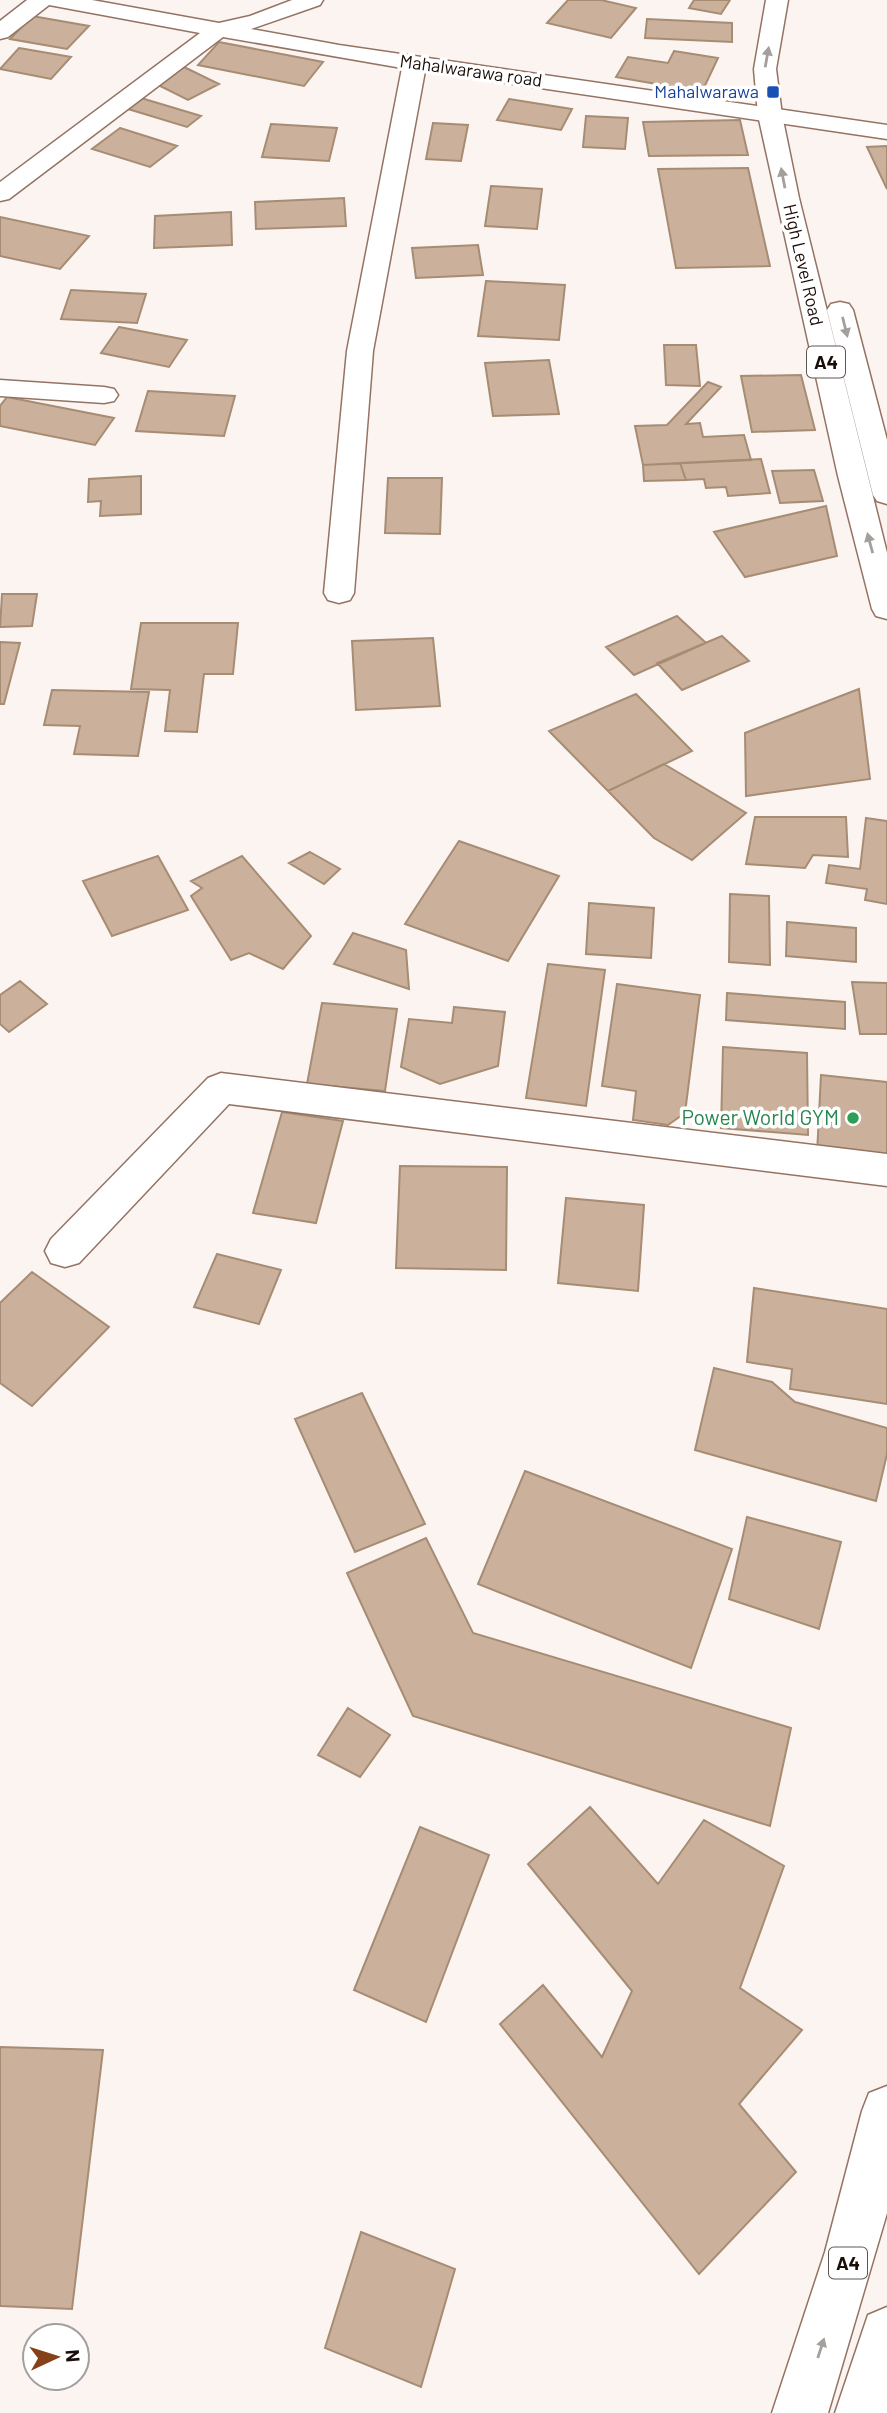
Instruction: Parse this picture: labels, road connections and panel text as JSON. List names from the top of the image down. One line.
{"streets":{"main road":["Mahalwarawa road","High Level Road","A4"]},"crossings":[["Mahalwarawa road","High Level Road"]],"places":{"transit":["Mahalwarawa"],"other":["Power World GYM"]},"north":"right"}
